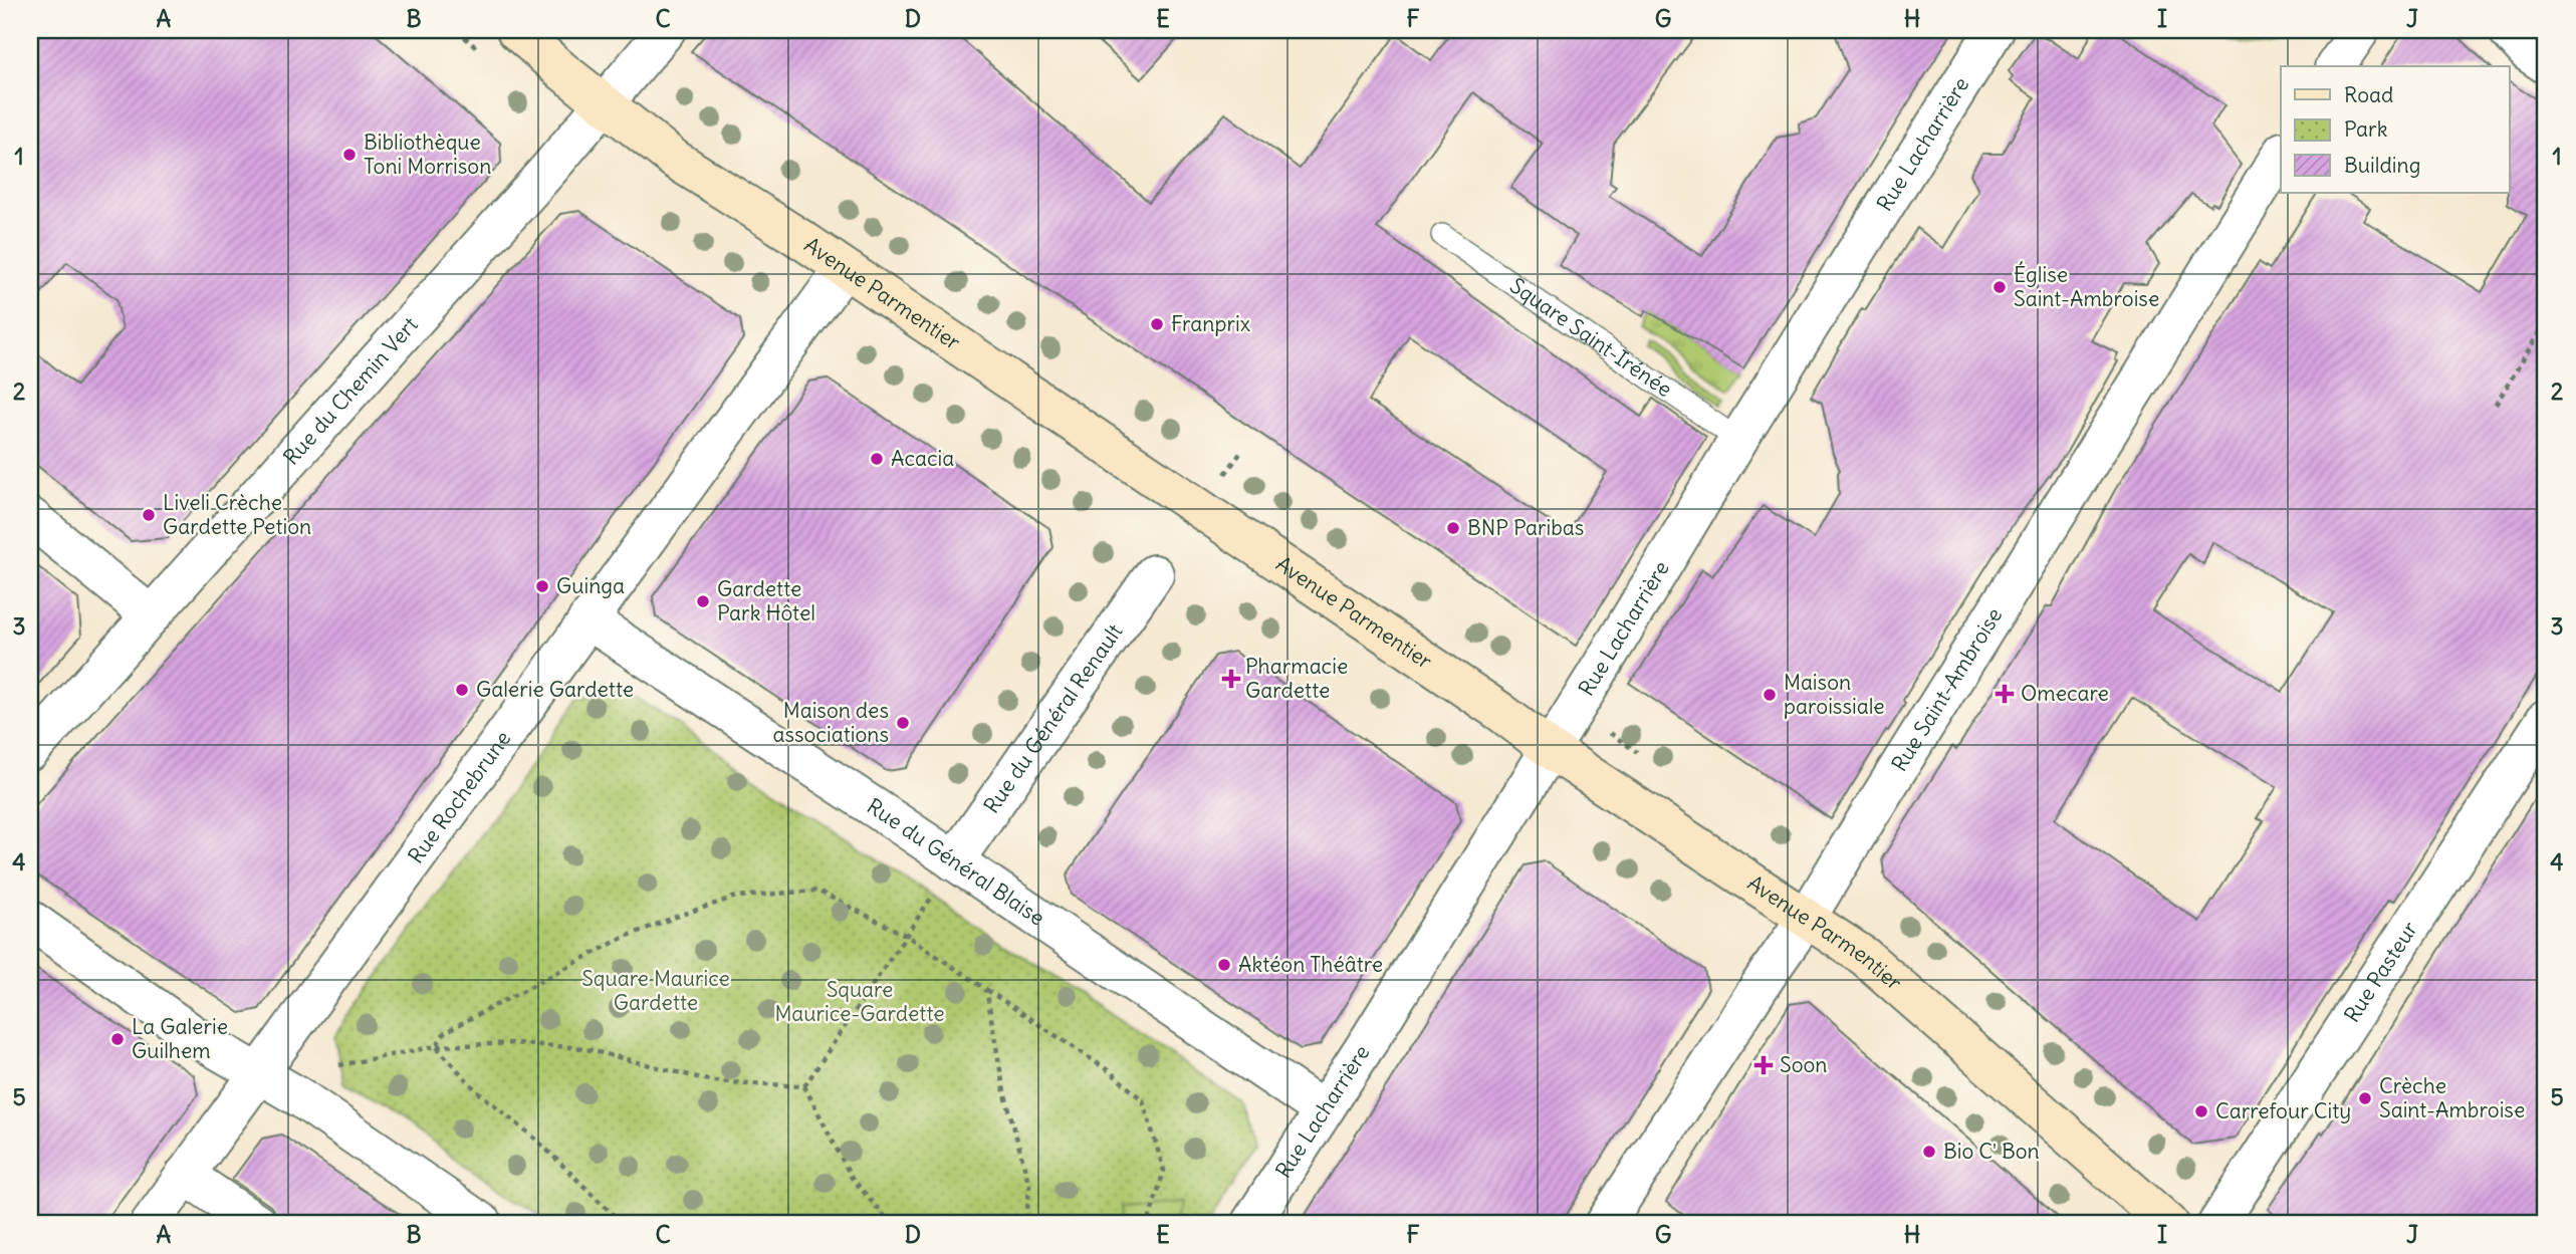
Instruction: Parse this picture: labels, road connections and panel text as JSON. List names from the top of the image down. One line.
{"streets":{"street":["Rue Lacharrière","Avenue Parmentier","Rue du Chemin Vert","Rue Saint-Ambroise","Rue du Général Renault","Rue Rochebrune","Rue du Général Blaise","Rue Pasteur"],"lane":["Square Saint-Irénée"]},"crossings":[["Rue Lacharrière","Avenue Parmentier"],["Rue Lacharrière","Square Saint-Irénée"],["Rue Lacharrière","Rue du Général Blaise"],["Avenue Parmentier","Rue du Chemin Vert"],["Avenue Parmentier","Rue Saint-Ambroise"],["Avenue Parmentier","Rue Rochebrune"],["Rue du Général Renault","Rue du Général Blaise"],["Rue Rochebrune","Rue du Général Blaise"]],"parks":["Square Maurice Gardette","Square Maurice-Gardette"],"places":{"other":["Bibliothèque Toni Morrison","Église Saint-Ambroise","Franprix","Acacia","Liveli Crèche Gardette Petion","BNP Paribas","Guinga","Gardette Park Hôtel","Galerie Gardette","Maison paroissiale","Maison des associations","Aktéon Théâtre","La Galerie Guilhem","Crèche Saint-Ambroise","Carrefour City","Bio C' Bon"],"health":["Pharmacie Gardette","Omecare","Soon"]},"legend":["Road","Park","Building"],"grid":{"columns":["A","B","C","D","E","F","G","H","I","J"],"rows":["1","2","3","4","5"]}}
